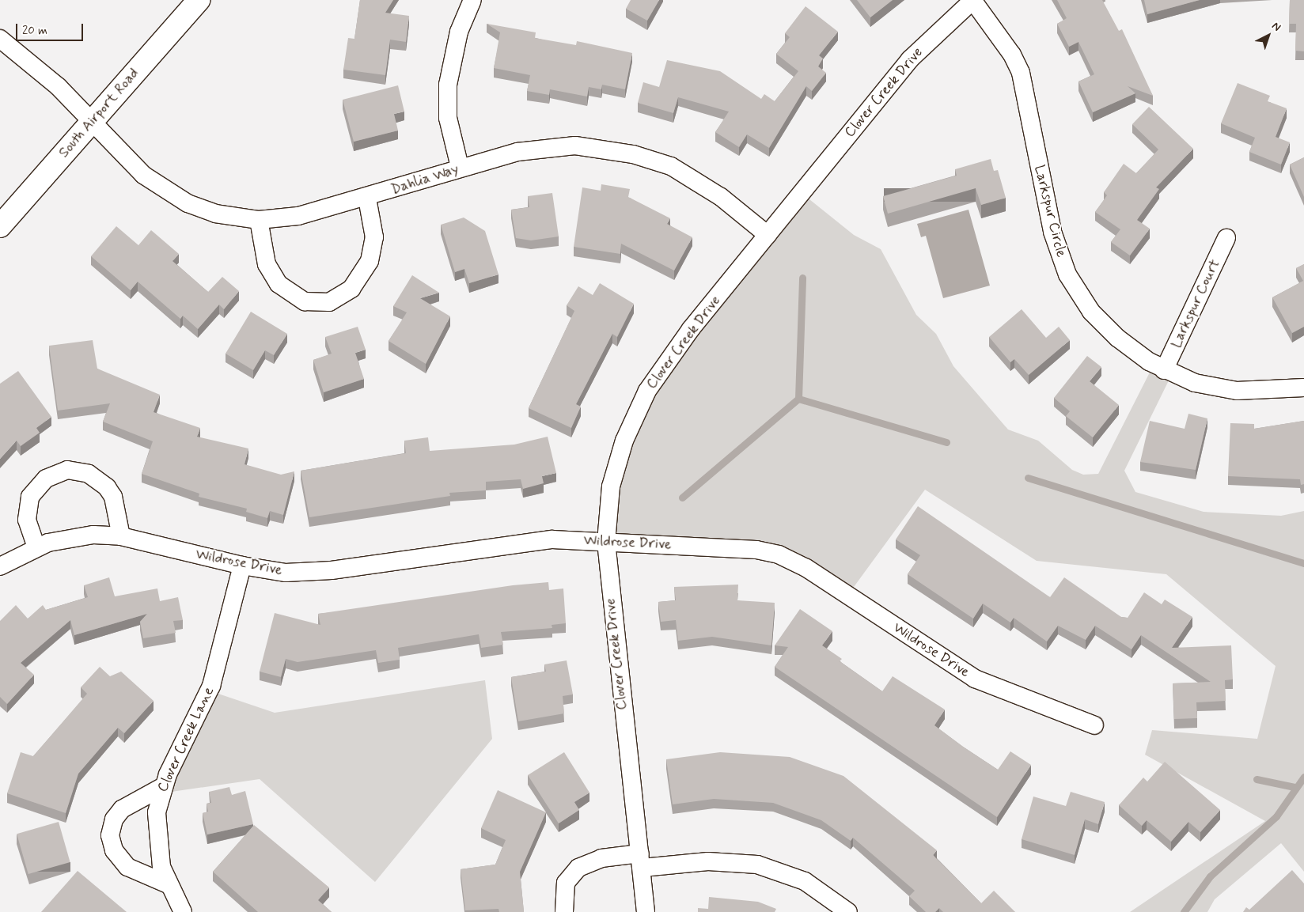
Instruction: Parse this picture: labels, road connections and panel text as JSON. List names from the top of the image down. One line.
{"streets":{"main road":["South Airport Road"],"street":["Clover Creek Drive","Dahlia Way","Larkspur Circle","Larkspur Court","Wildrose Drive","Clover Creek Lane"]},"crossings":[["Clover Creek Drive","Dahlia Way"],["Clover Creek Drive","Larkspur Circle"],["Clover Creek Drive","Wildrose Drive"],["South Airport Road","Dahlia Way"],["Larkspur Circle","Larkspur Court"],["Wildrose Drive","Clover Creek Lane"]],"scale_bar":"20 m","north":"top right"}
